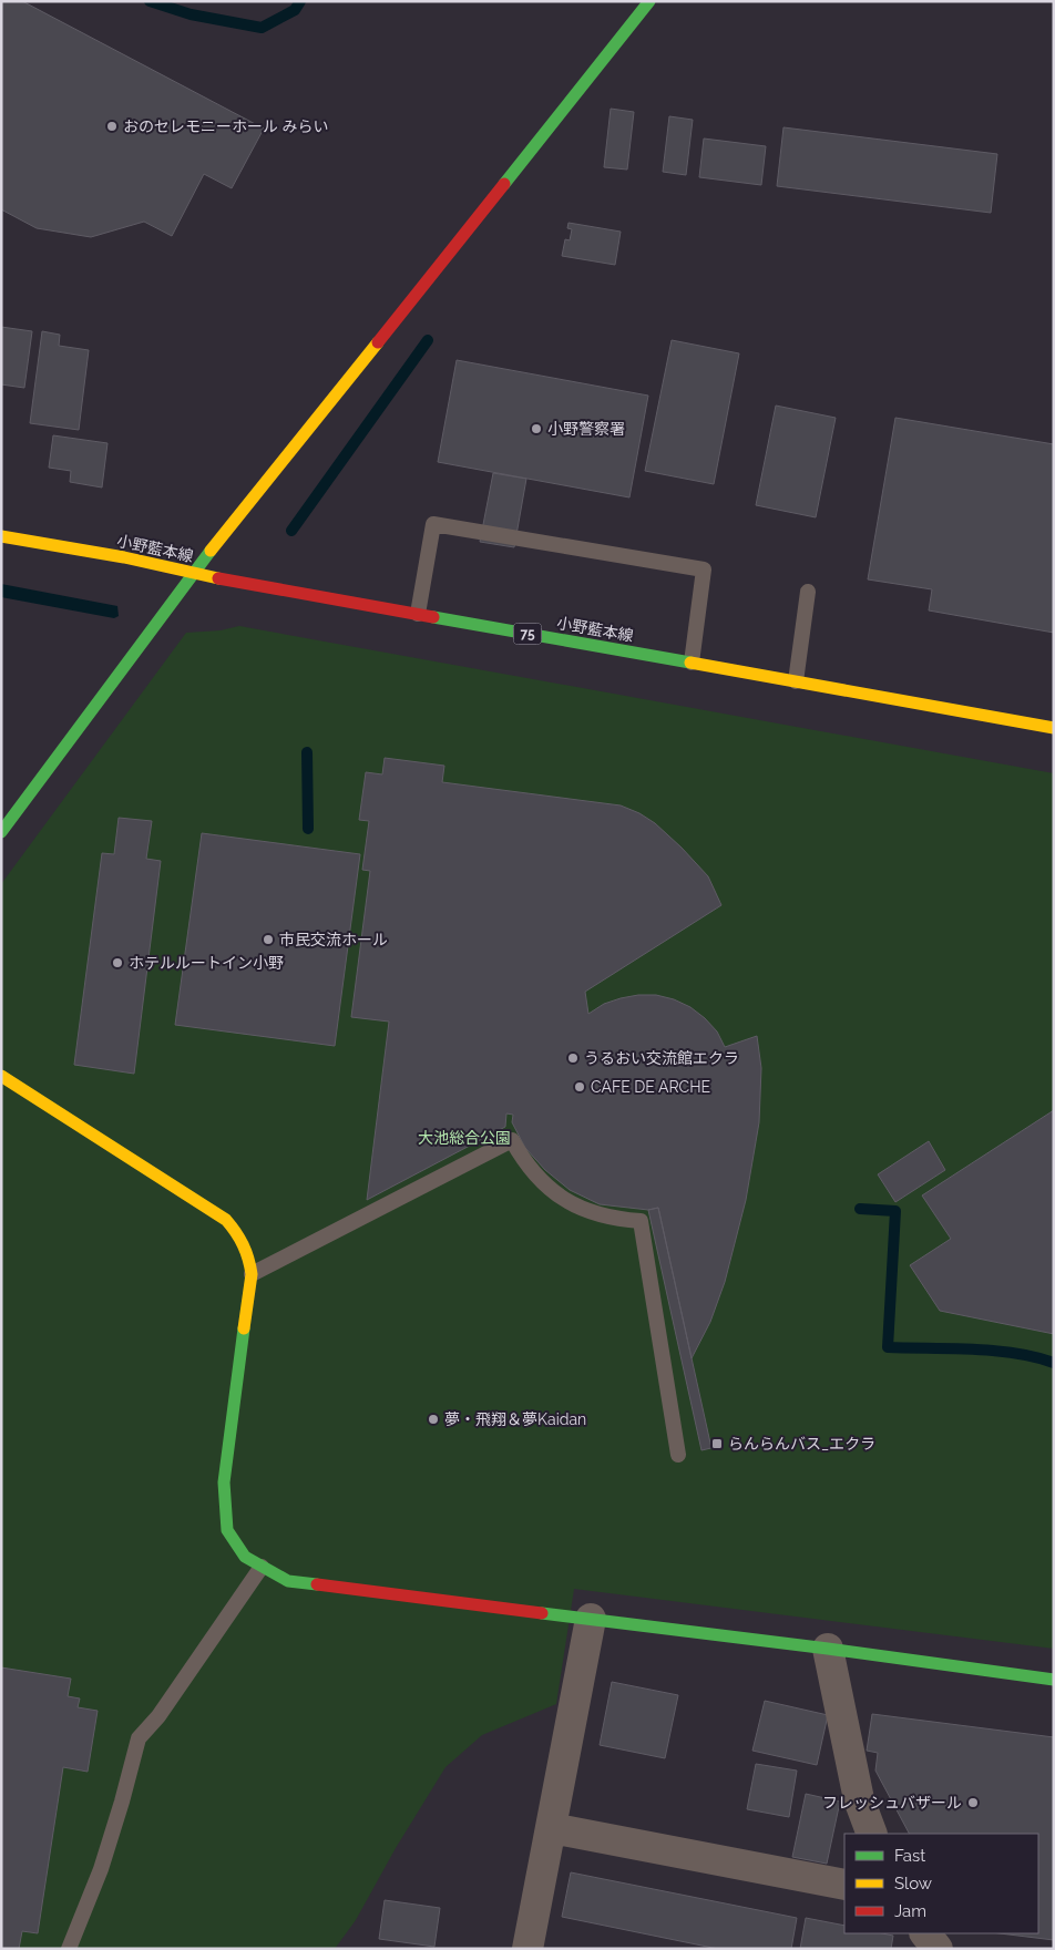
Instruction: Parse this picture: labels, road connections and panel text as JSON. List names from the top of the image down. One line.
{"streets":{"street":["小野藍本線","75"]},"parks":["大池総合公園"],"places":{"other":["おのセレモニーホール みらい","小野警察署","市民交流ホール","ホテルルートイン小野","うるおい交流館エクラ","CAFE DE ARCHE","夢・飛翔＆夢Kaidan","フレッシュバザール"],"transit":["らんらんバス_エクラ"]},"legend":["Fast","Slow","Jam"]}
